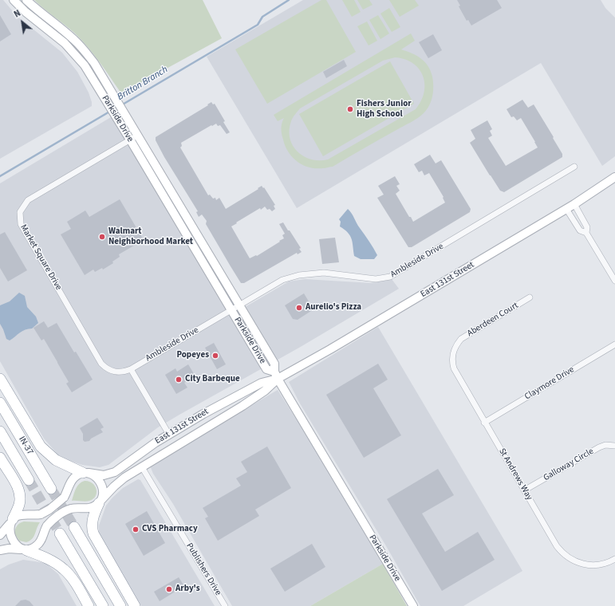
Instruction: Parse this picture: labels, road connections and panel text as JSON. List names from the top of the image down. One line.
{"streets":{"highway":["IN-37"],"street":["Parkside Drive","Market Square Drive","Ambleside Drive","East 131st Street","Aberdeen Court","Claymore Drive","Galloway Circle","St Andrews Way","Publishers Drive"]},"crossings":[["Parkside Drive","Market Square Drive"],["Parkside Drive","Ambleside Drive"],["Parkside Drive","East 131st Street"],["Market Square Drive","Ambleside Drive"],["East 131st Street","Publishers Drive"],["Aberdeen Court","St Andrews Way"],["Claymore Drive","St Andrews Way"],["Galloway Circle","St Andrews Way"]],"water":["Britton Branch"],"places":["Fishers Junior High School","Walmart Neighborhood Market","Aurelio's Pizza","Popeyes","City Barbeque","CVS Pharmacy","Arby's"],"north":"top left"}
